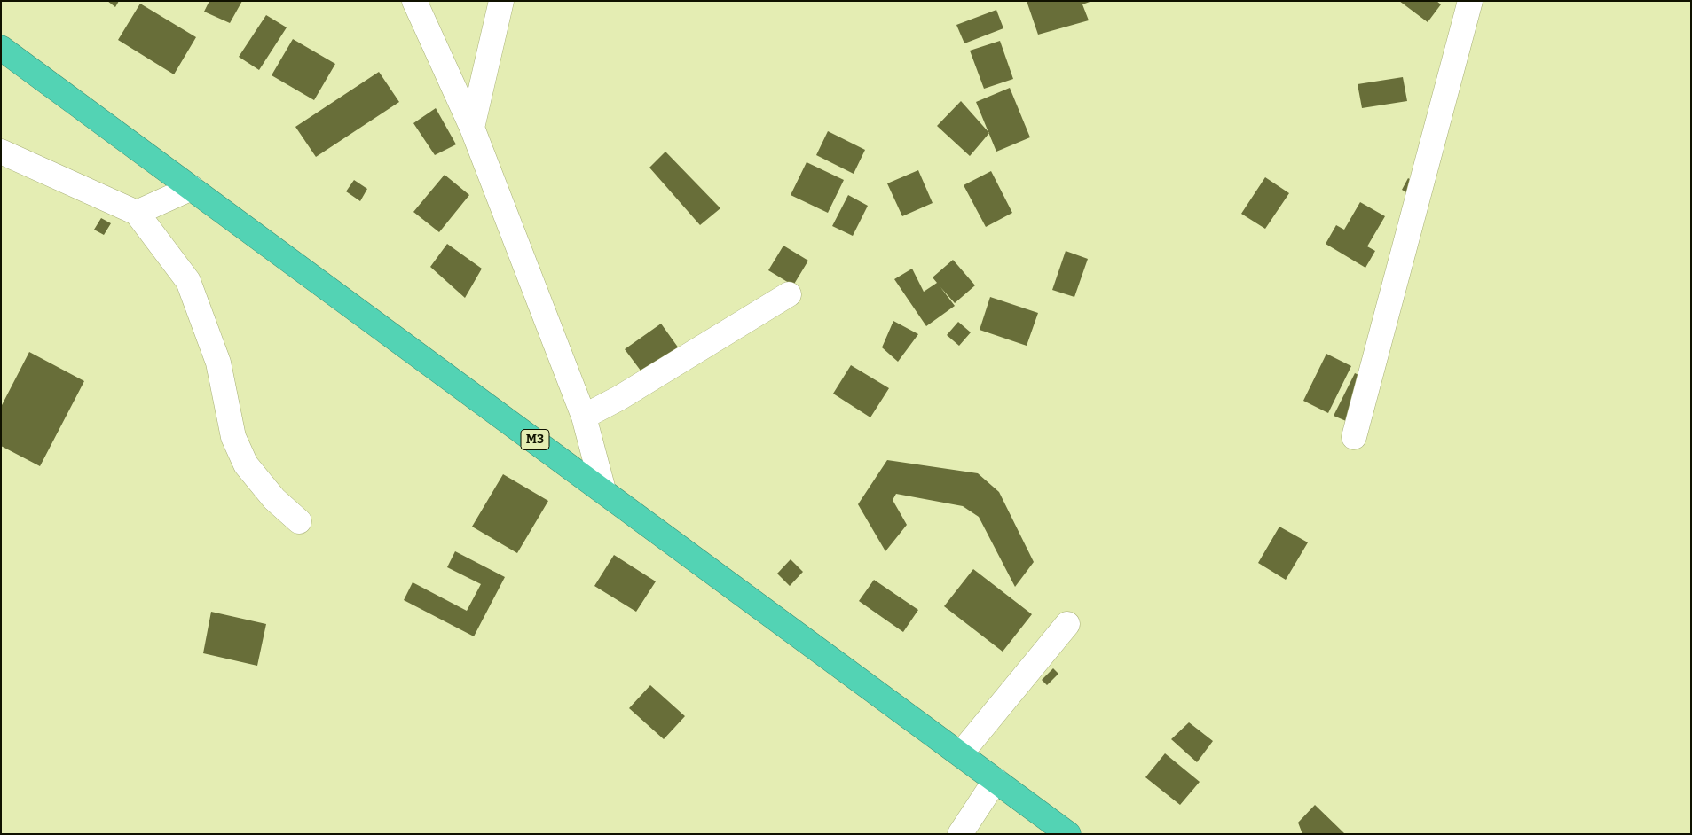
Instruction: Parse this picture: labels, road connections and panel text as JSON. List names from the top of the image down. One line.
{"streets":{"highway":["M3"]}}
